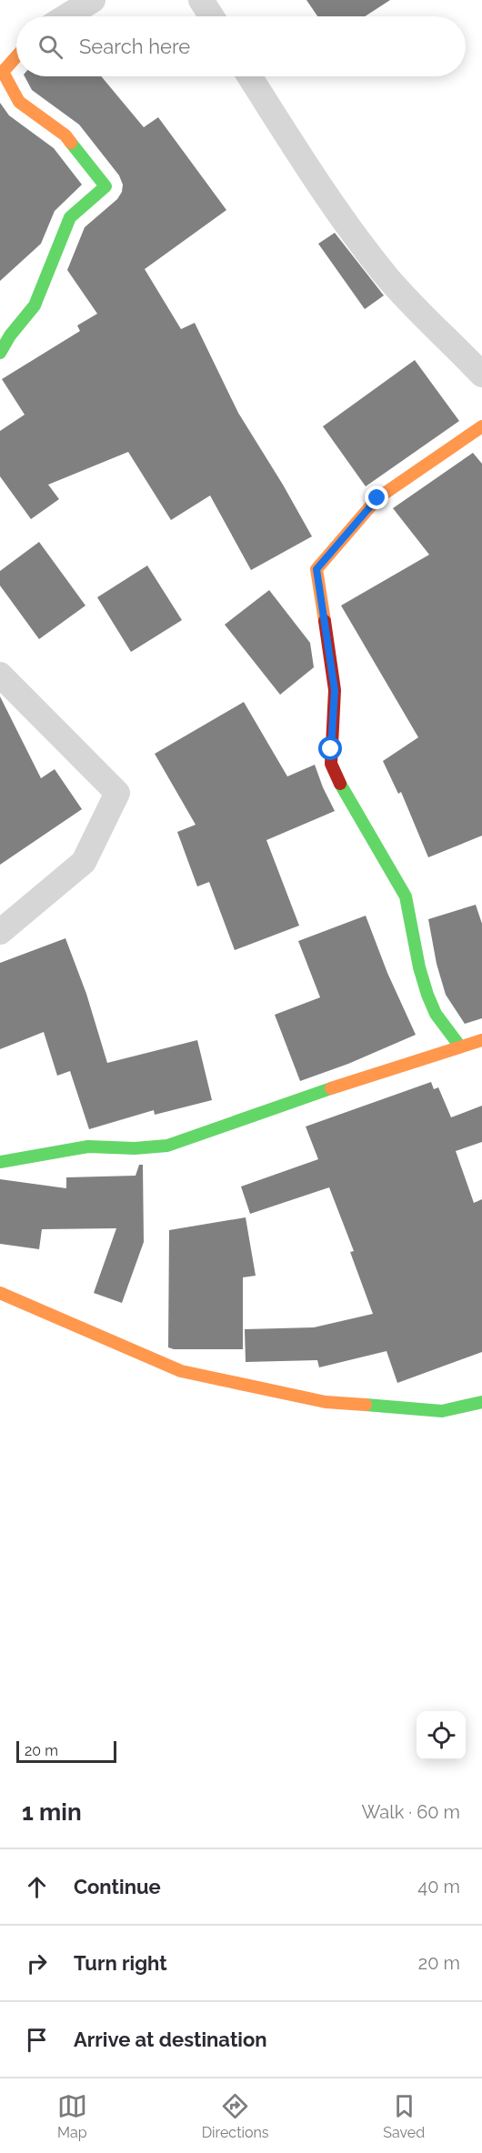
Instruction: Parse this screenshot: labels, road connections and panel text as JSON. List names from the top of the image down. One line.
{"scale_bar":"20 m","page":{"search":"Search here","scale":"20 m","heading":["1 min","Walk · 60 m"],"list":[["Continue","40 m"],["Turn right","20 m"],"Arrive at destination"],"nav":["Map","Directions","Saved"]}}
